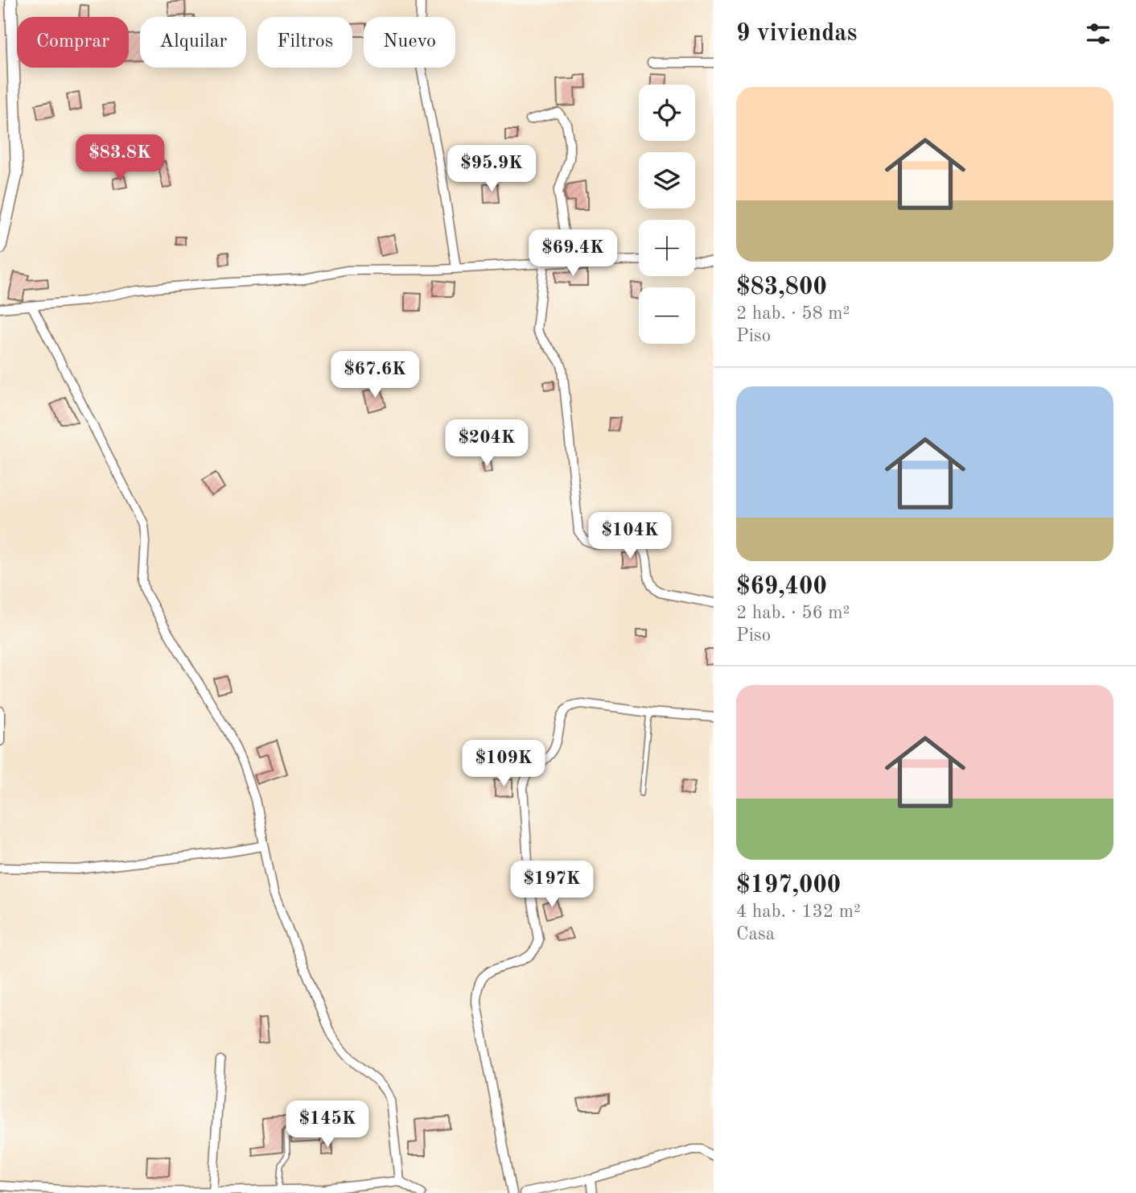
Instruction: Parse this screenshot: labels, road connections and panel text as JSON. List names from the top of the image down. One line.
{"page":{"heading":"9 viviendas","chip":["Comprar","Alquilar","Filtros","Nuevo"],"list":[{"name":"$83,800","note":"2 hab. · 58 m² · Piso"},{"name":"$69,400","note":"2 hab. · 56 m² · Piso"},{"name":"$197,000","note":"4 hab. · 132 m² · Casa"}],"map_buttons":["+","−"],"price":["$83.8K","$95.9K","$69.4K","$67.6K","$204K","$104K","$109K","$197K","$145K"]}}
